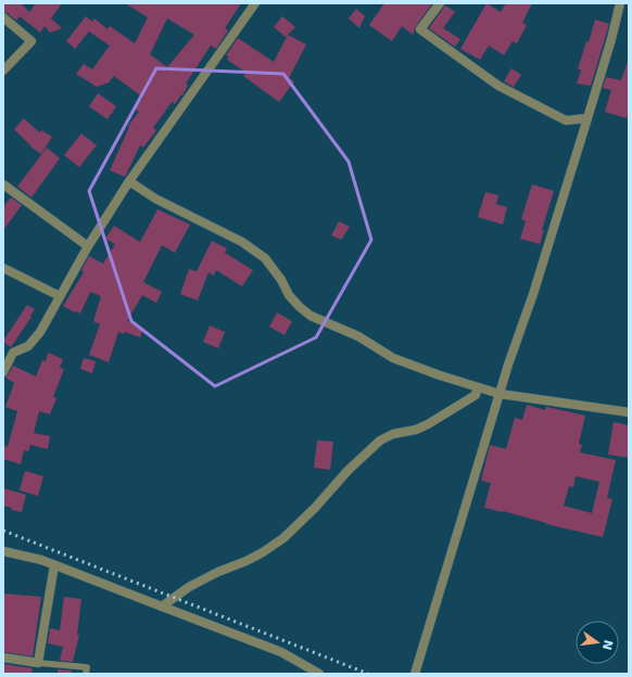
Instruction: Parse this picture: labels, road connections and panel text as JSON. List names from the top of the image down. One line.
{"north":"right"}
